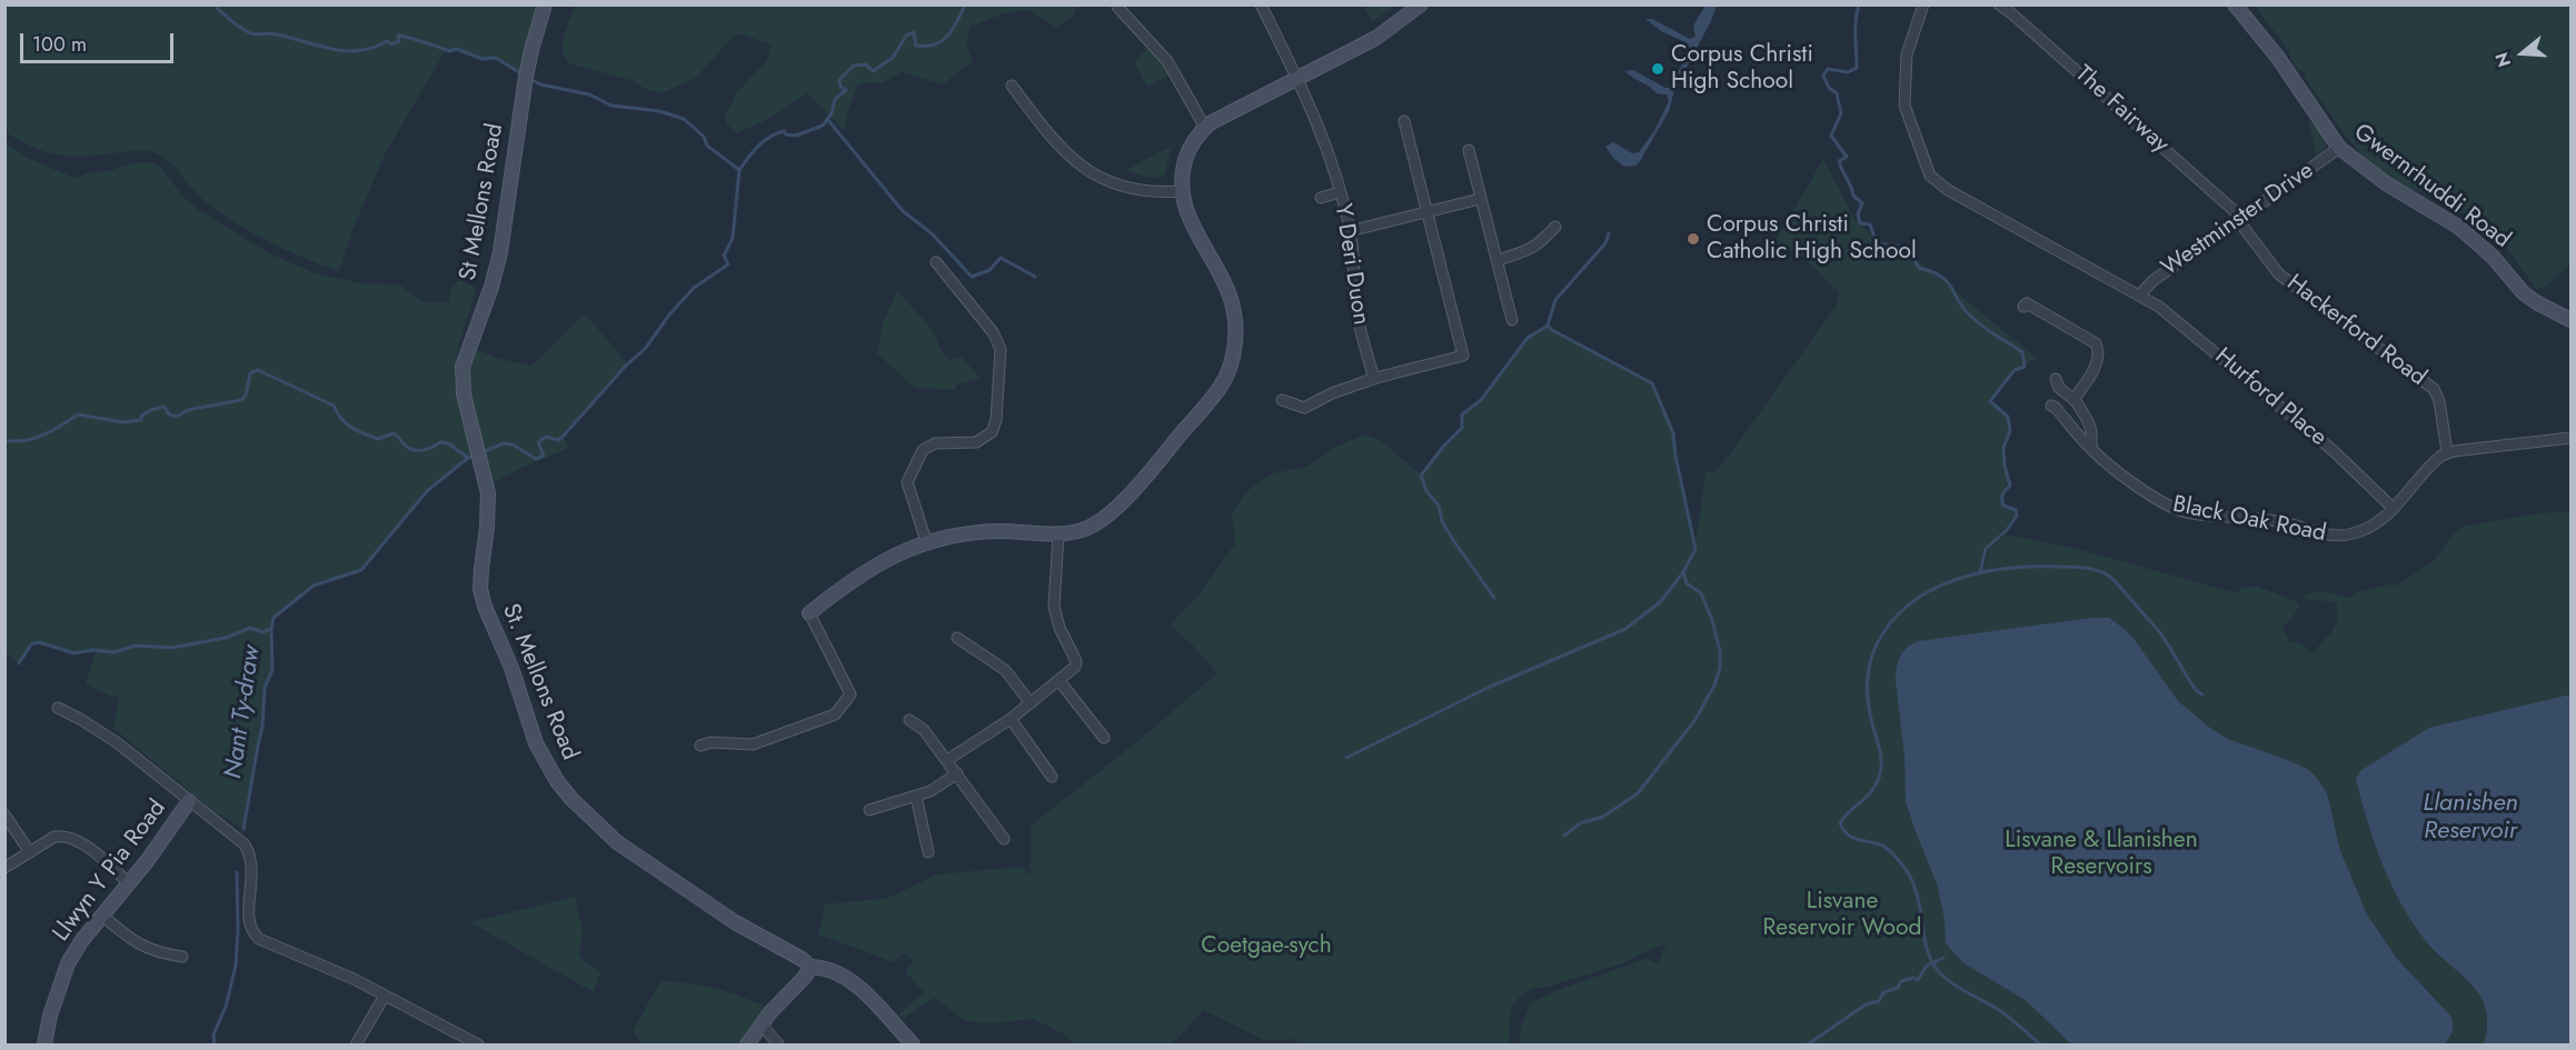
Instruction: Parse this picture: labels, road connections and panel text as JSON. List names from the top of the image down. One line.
{"streets":{"street":["The Fairway","Gwernrhuddi Road","St Mellons Road","Westminster Drive","Y Deri Duon","Hackerford Road","Hurford Place","Black Oak Road","St. Mellons Road","Llwyn Y Pia Road"]},"crossings":[["The Fairway","Westminster Drive"],["The Fairway","Hackerford Road"],["Gwernrhuddi Road","Westminster Drive"],["St Mellons Road","St. Mellons Road"],["Westminster Drive","Hackerford Road"],["Westminster Drive","Hurford Place"],["Hackerford Road","Black Oak Road"],["Hurford Place","Black Oak Road"]],"water":["Nant Ty-draw","Llanishen Reservoir"],"parks":["Lisvane & Llanishen Reservoirs","Lisvane Reservoir Wood","Coetgae-sych"],"places":["Corpus Christi High School","Corpus Christi Catholic High School"],"scale_bar":"100 m","north":"left"}
